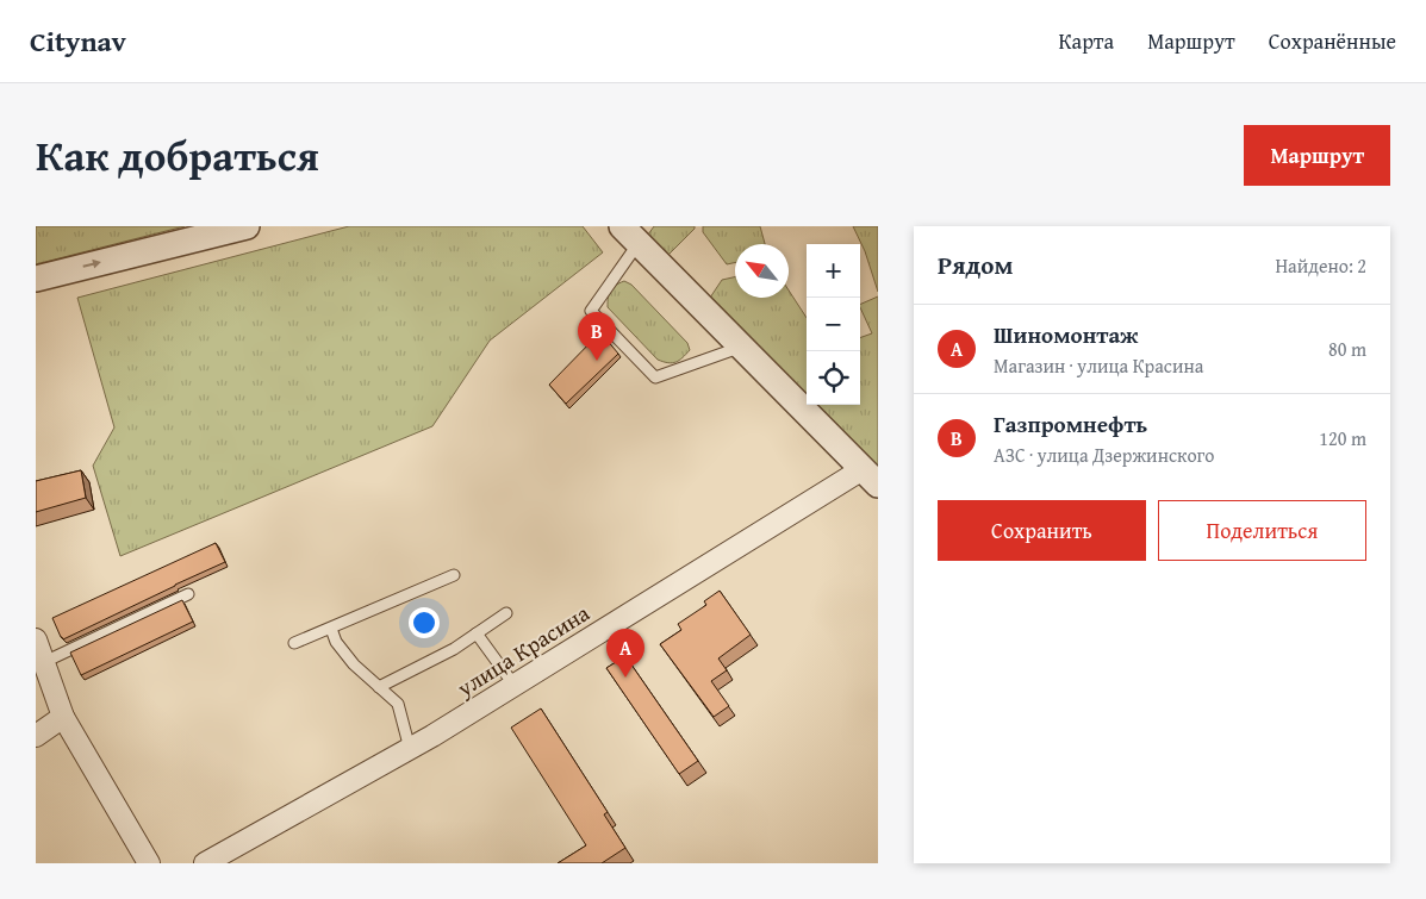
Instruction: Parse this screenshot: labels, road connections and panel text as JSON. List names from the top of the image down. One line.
{"streets":{"street":["улица Красина"]},"north":"top left","page":{"header":"Citynav","nav":["Карта","Маршрут","Сохранённые"],"title":"Как добраться","buttons":["Маршрут",["Сохранить","Поделиться"]],"heading":["Рядом","Найдено: 2"],"map_buttons":["+","−"],"list":[{"mark":"A","name":"Шиномонтаж","note":"Магазин · улица Красина","value":"80 m"},{"mark":"B","name":"Газпромнефть","note":"АЗС · улица Дзержинского","value":"120 m"}],"pins":["B","A"]}}
